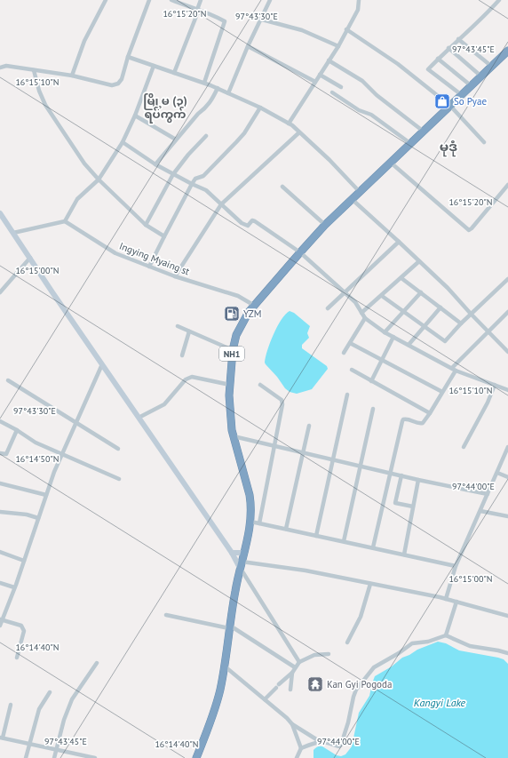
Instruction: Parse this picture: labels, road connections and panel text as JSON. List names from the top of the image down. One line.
{"streets":{"highway":["NH1"],"street":["Ingying Myaing st"]},"crossings":[["Ingying Myaing st","NH1"]],"districts":["မြို့မ (၃) ရပ်ကွက်","မုဒုံ"],"water":["Kangyi Lake"],"places":{"shop":["So Pyae"],"fuel station":["YZM"],"temple":["Kan Gyi Pogoda"]},"coordinates":["16°15'20\"N","97°43'30\"E","97°43'45\"E","16°15'10\"N","16°15'00\"N","16°14'50\"N","97°44'00\"E","16°14'40\"N"]}
